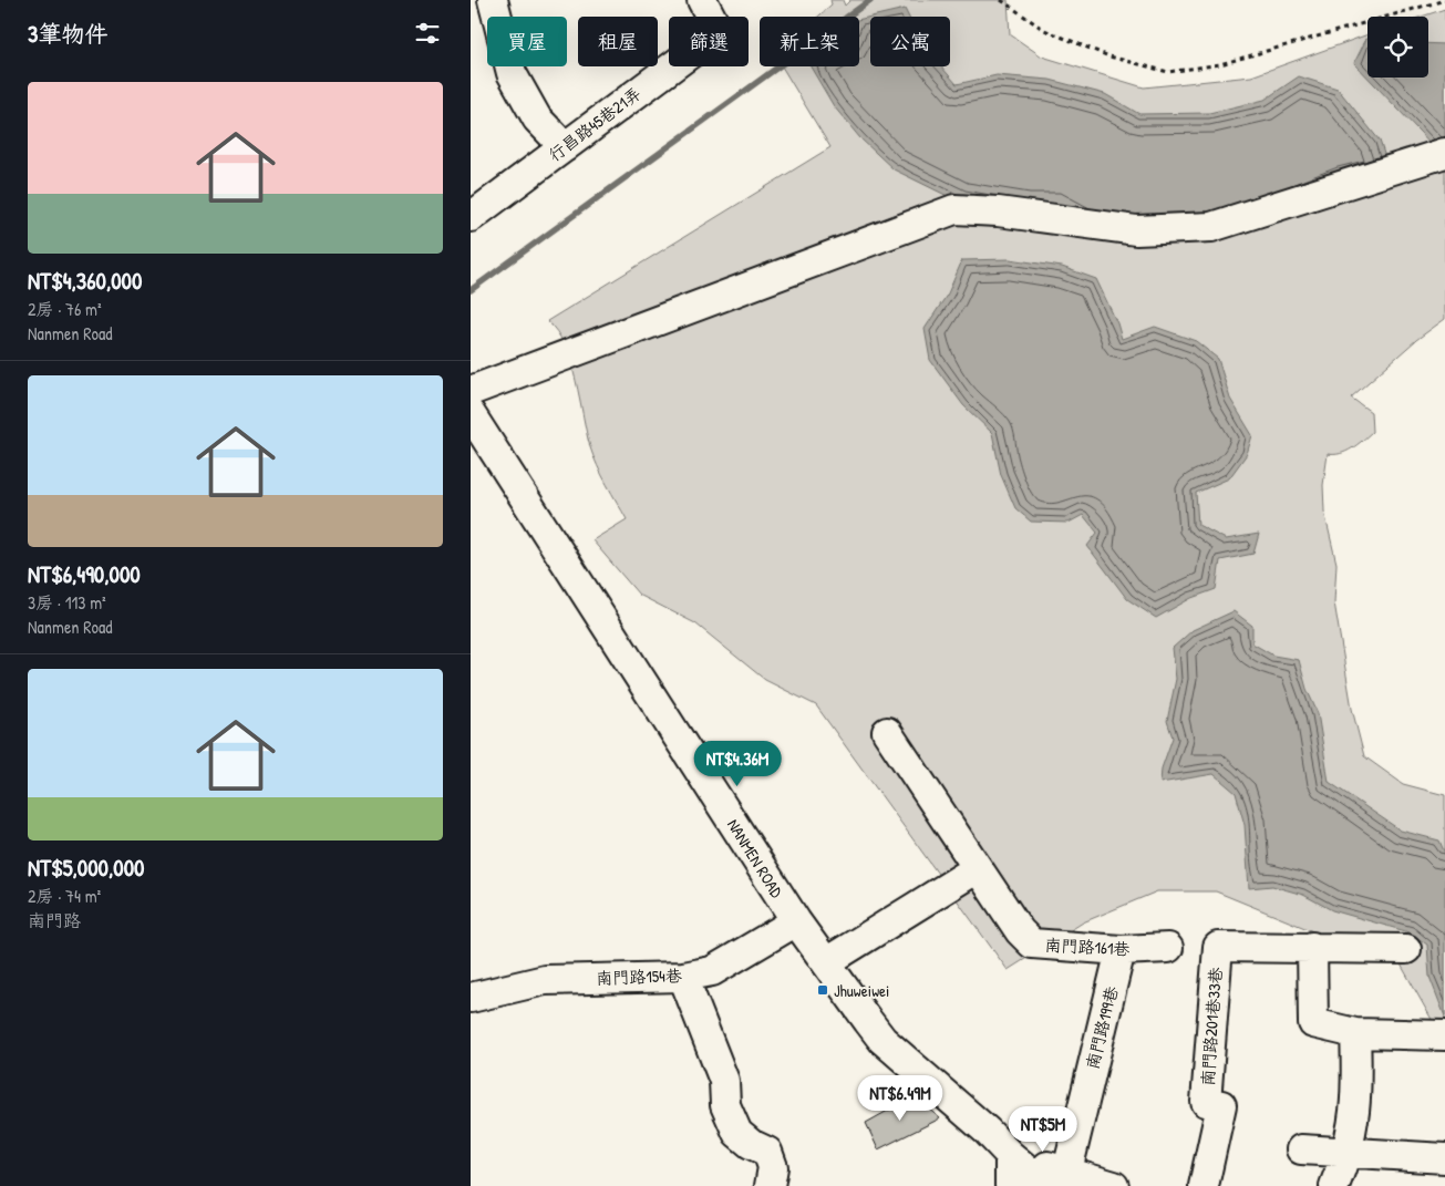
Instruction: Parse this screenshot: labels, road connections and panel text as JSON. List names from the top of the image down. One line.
{"streets":{"street":["行昌路45巷21弄","NANMEN ROAD","南門路161巷","南門路154巷","南門路201巷33巷","南門路199巷"]},"crossings":[["NANMEN ROAD","南門路154巷"],["NANMEN ROAD","南門路199巷"],["南門路161巷","南門路199巷"]],"places":{"transit":["Jhuweiwei"]},"page":{"heading":"3筆物件","chip":["買屋","租屋","篩選","新上架","公寓"],"list":[{"name":"NT$4,360,000","note":"2房 · 76 m² · Nanmen Road"},{"name":"NT$6,490,000","note":"3房 · 113 m² · Nanmen Road"},{"name":"NT$5,000,000","note":"2房 · 74 m² · 南門路"}],"price":["NT$4.36M","NT$6.49M","NT$5M"]}}
